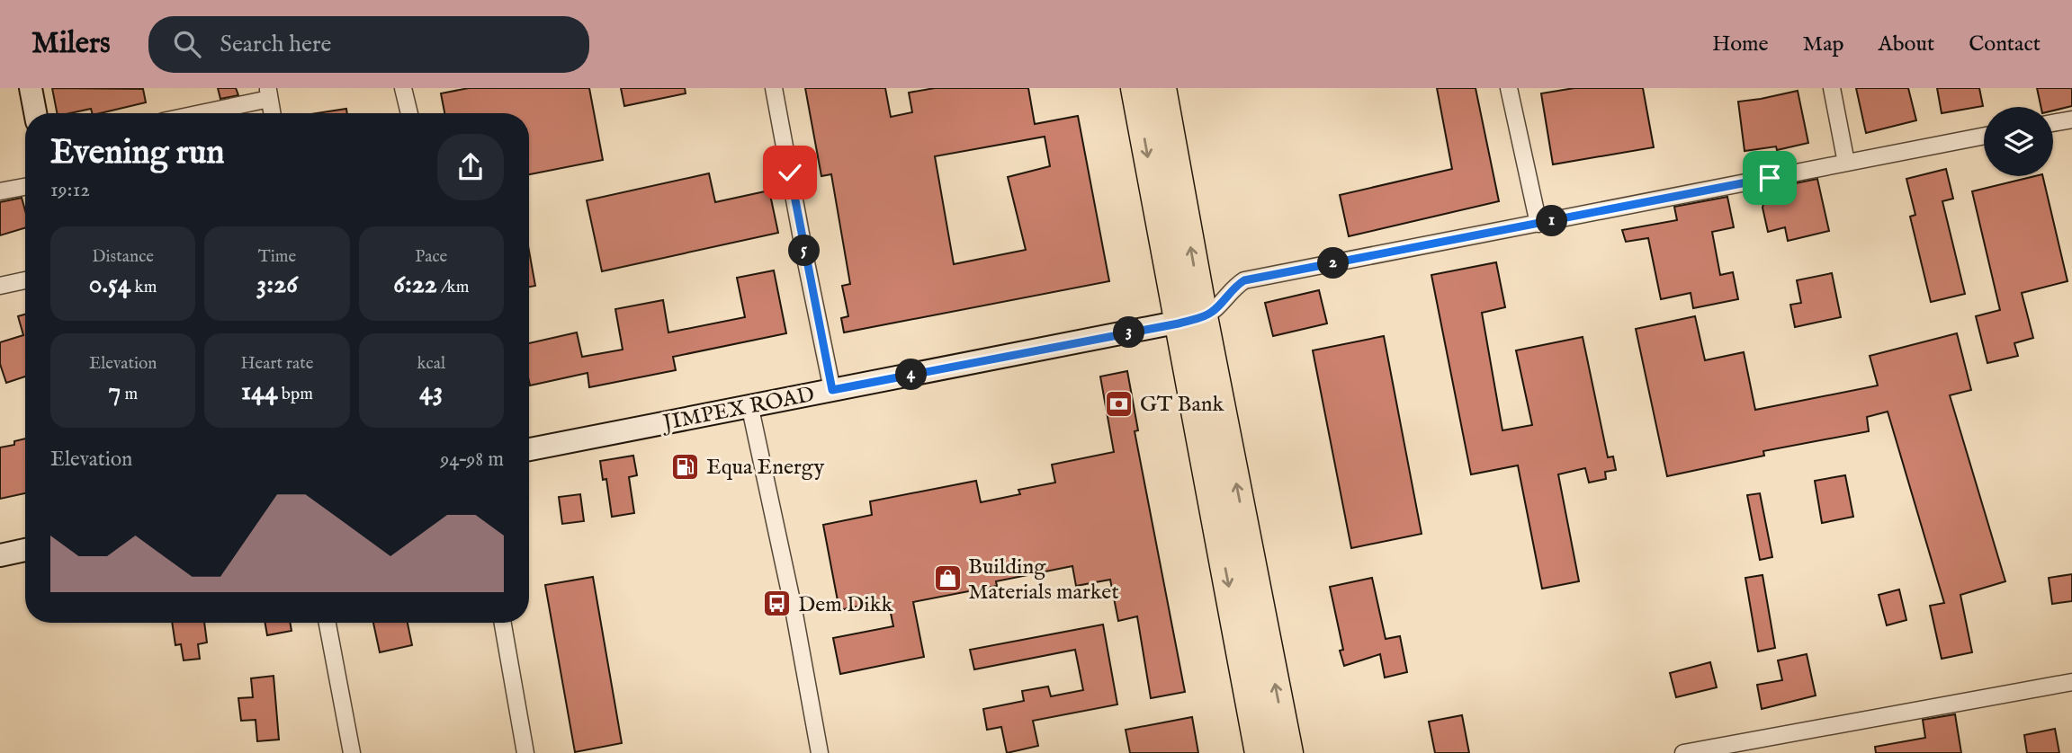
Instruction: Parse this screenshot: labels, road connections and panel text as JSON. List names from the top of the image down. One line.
{"streets":{"street":["JIMPEX ROAD"]},"places":{"bank":["GT Bank"],"fuel station":["Equa Energy"],"shop":["Building Materials market"],"bus stop":["Dem Dikk"]},"page":{"header":"Milers","search":"Search here","nav":["Home","Map","About","Contact"],"heading":["Evening run","19:12"],"pins":["1","5","2","3","4"],"stats":[["Distance","0.54 km"],["Time","3:26"],["Pace","6:22 /km"],["Elevation","7 m"],["Heart rate","144 bpm"],["kcal","43"]],"chart":["Elevation","94–98 m"]}}
